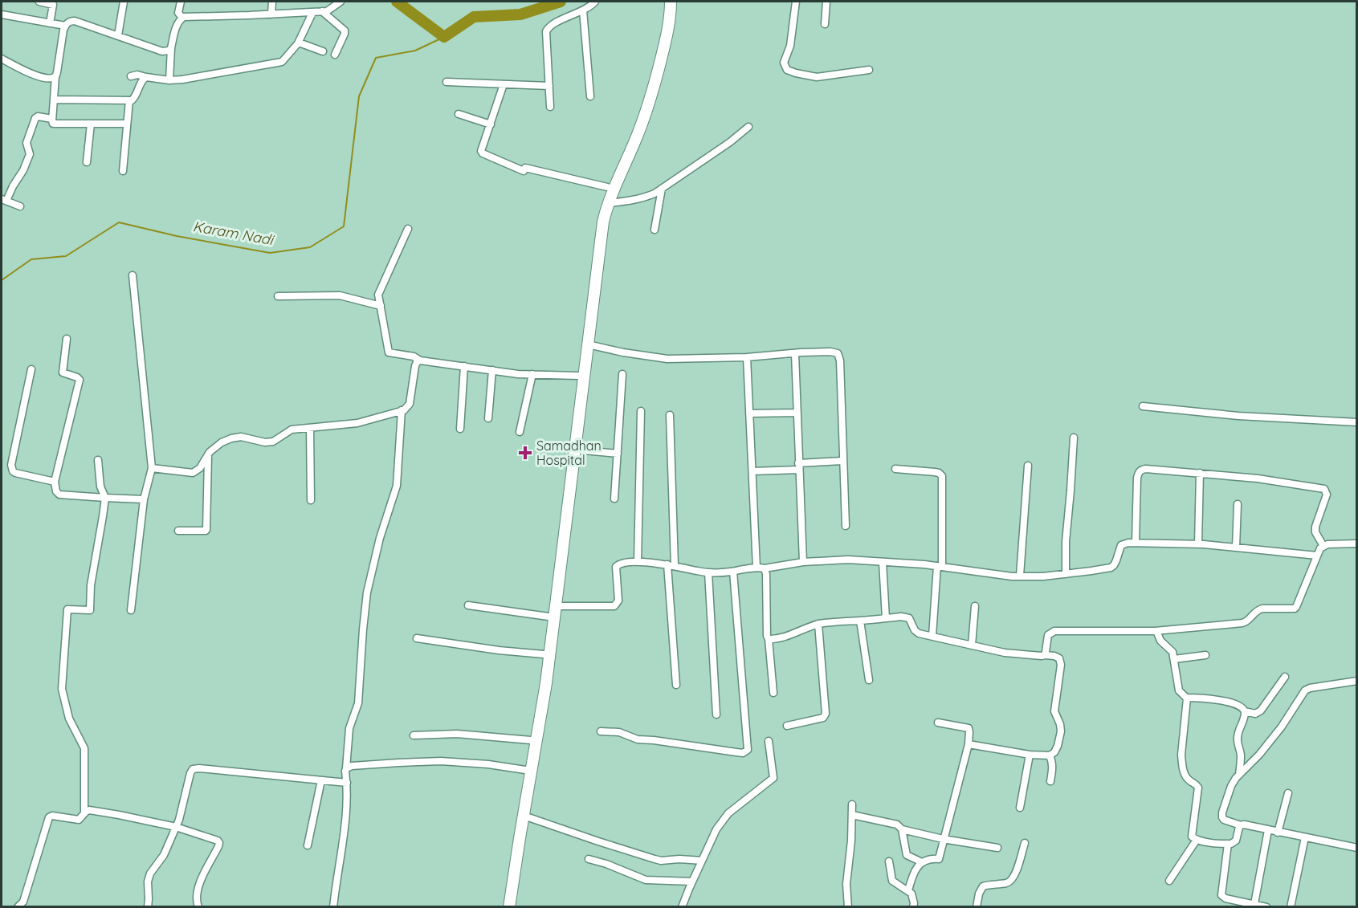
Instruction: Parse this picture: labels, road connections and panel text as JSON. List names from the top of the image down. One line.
{"water":["Karam Nadi"],"places":{"health":["Samadhan Hospital"]}}
